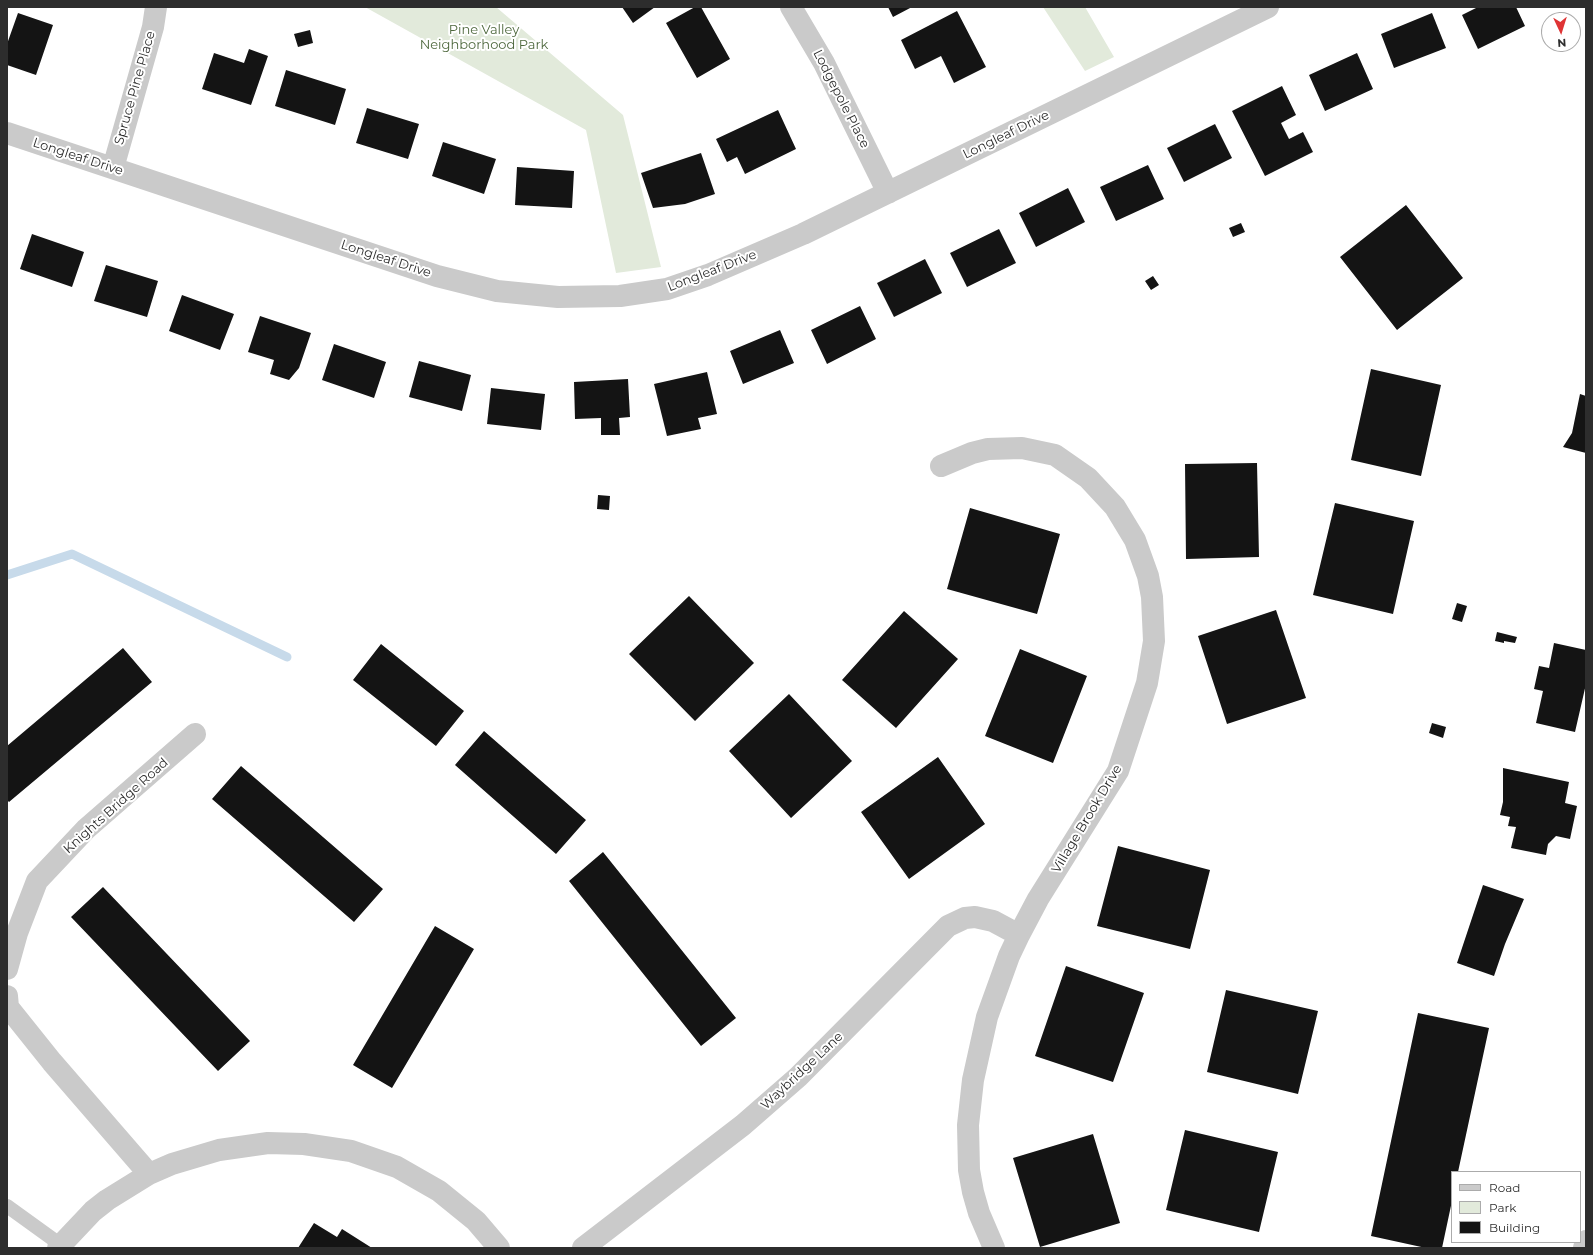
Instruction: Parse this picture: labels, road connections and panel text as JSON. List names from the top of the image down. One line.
{"streets":{"street":["Spruce Pine Place","Lodgepole Place","Longleaf Drive","Knights Bridge Road","Village Brook Drive","Waybridge Lane"]},"crossings":[["Spruce Pine Place","Longleaf Drive"],["Lodgepole Place","Longleaf Drive"],["Village Brook Drive","Waybridge Lane"]],"parks":["Pine Valley Neighborhood Park"],"legend":["Road","Park","Building"],"north":"bottom"}
